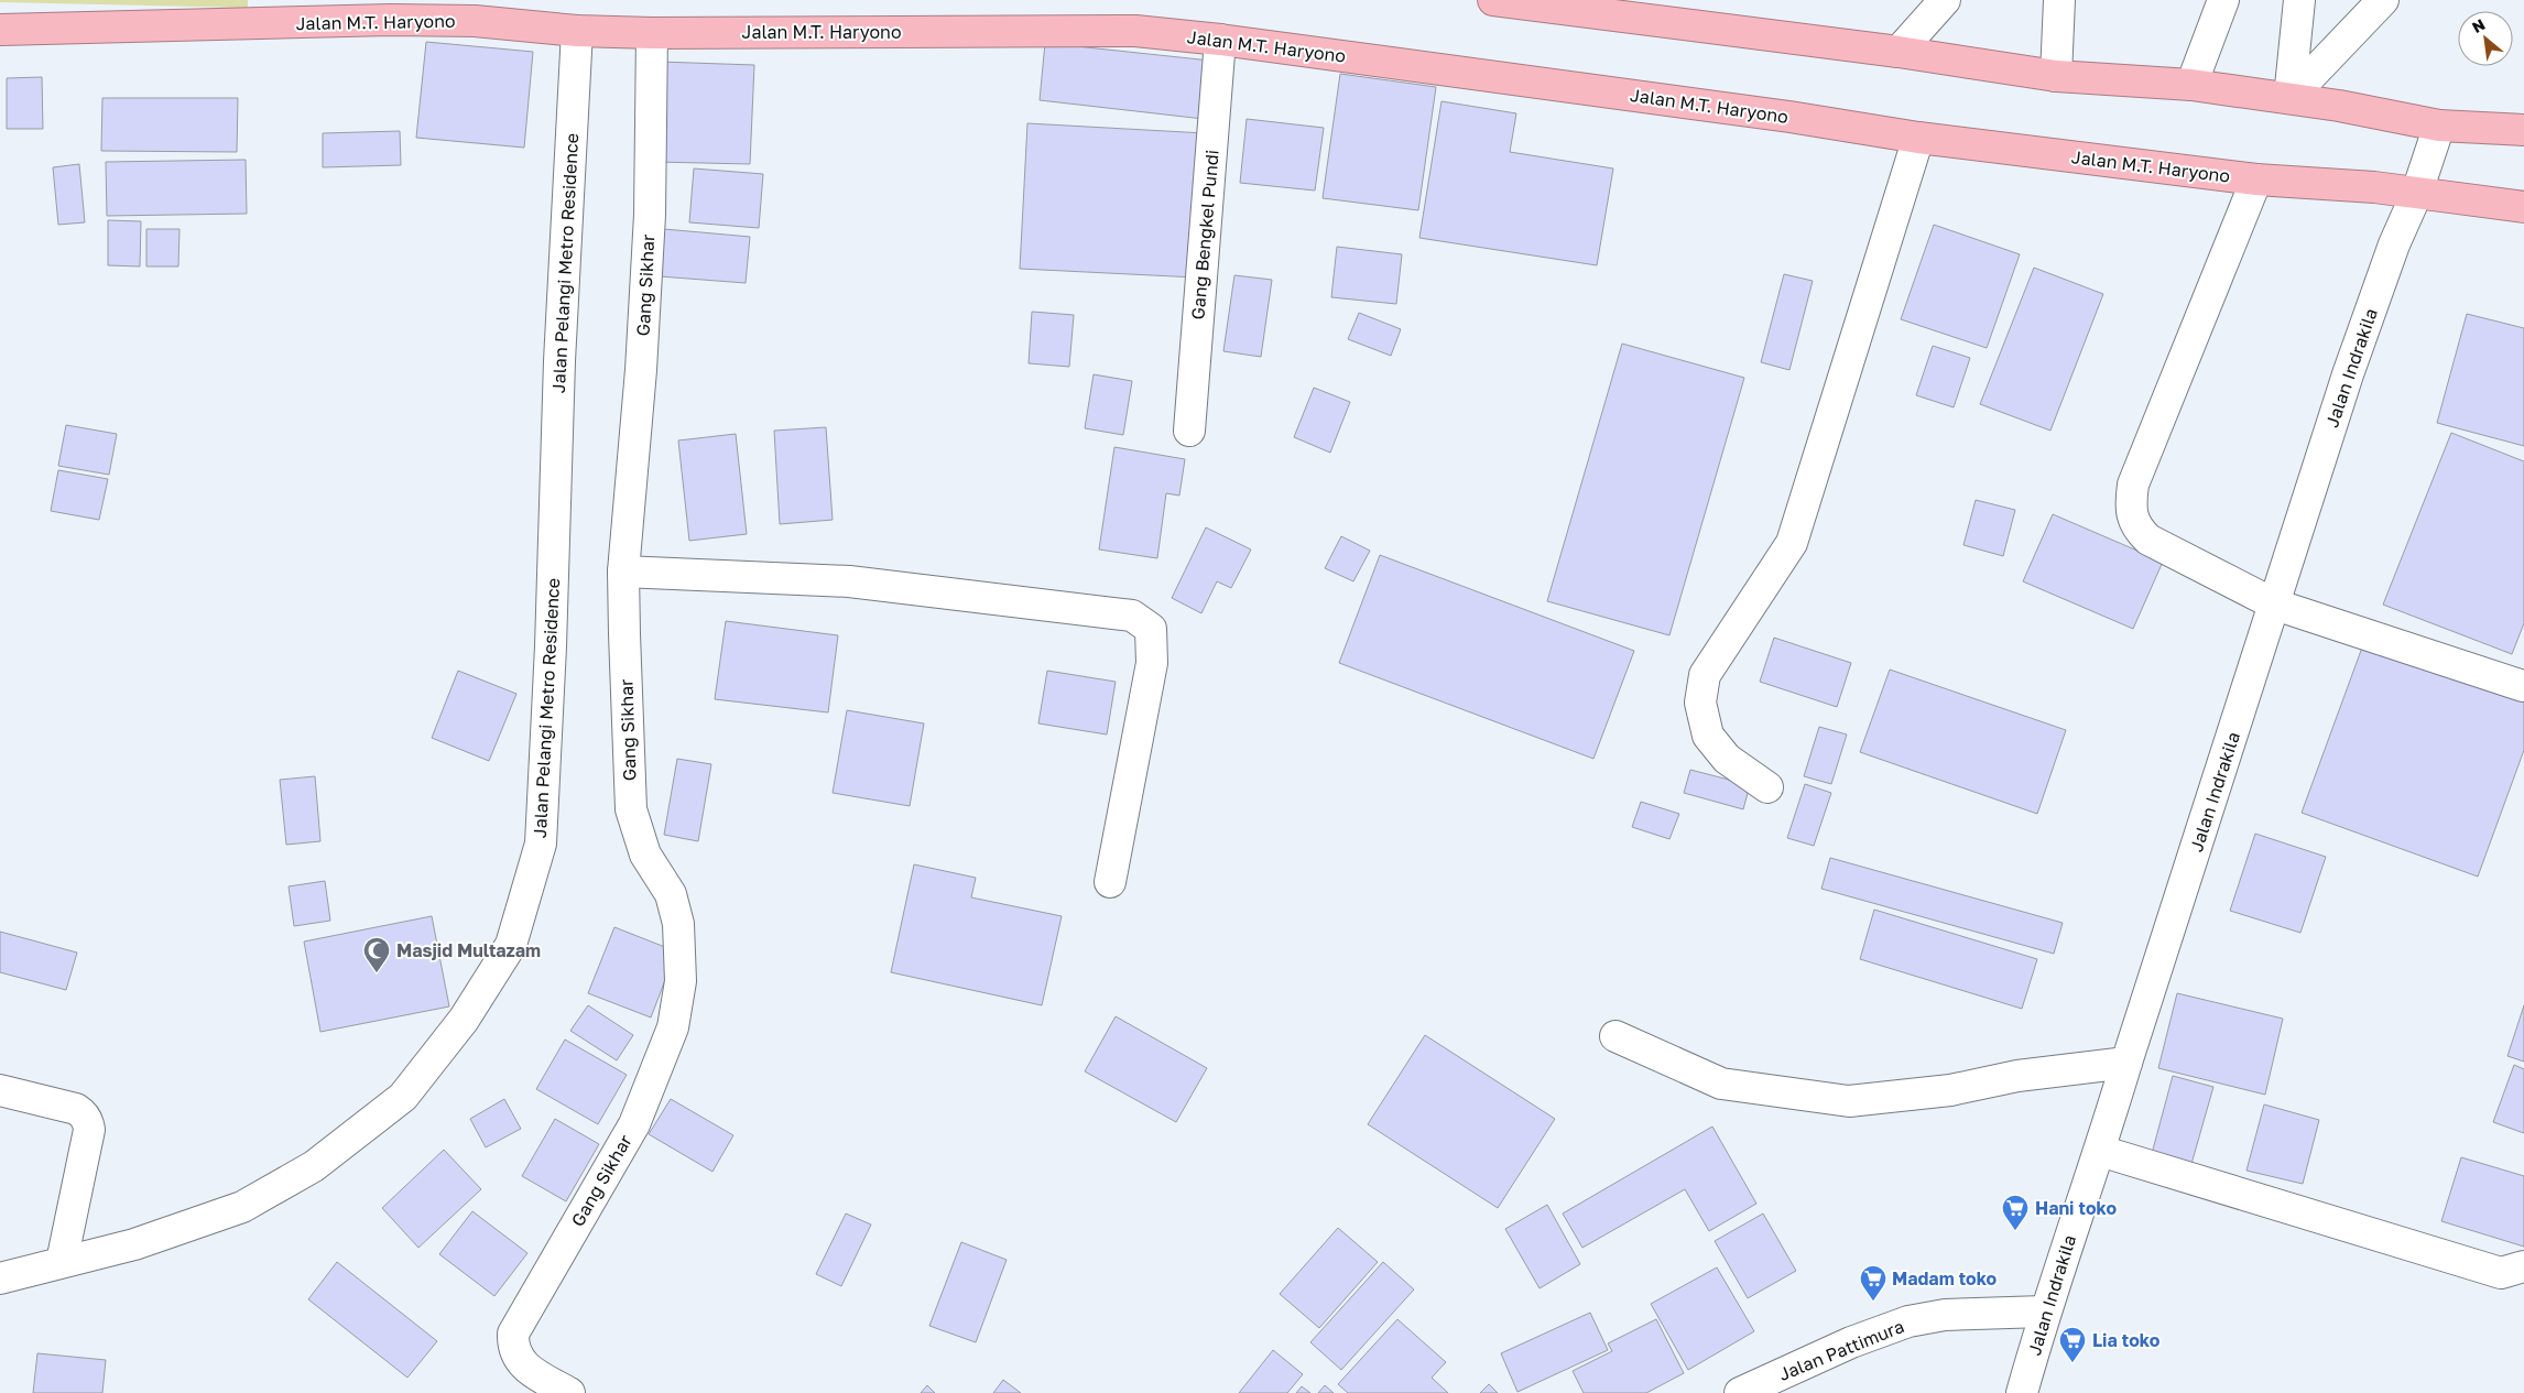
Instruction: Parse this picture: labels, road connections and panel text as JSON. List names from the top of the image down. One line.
{"streets":{"highway":["Jalan M.T. Haryono"],"street":["Gang Bengkel Pundi","Jalan Pelangi Metro Residence","Gang Sikhar","Jalan Indrakila","Jalan Pattimura"]},"crossings":[["Jalan M.T. Haryono","Gang Bengkel Pundi"],["Jalan M.T. Haryono","Jalan Pelangi Metro Residence"],["Jalan M.T. Haryono","Gang Sikhar"],["Jalan M.T. Haryono","Jalan Indrakila"],["Jalan Indrakila","Jalan Pattimura"]],"places":{"mosque":["Masjid Multazam"],"supermarket":["Hani toko","Madam toko","Lia toko"]},"north":"top left"}
